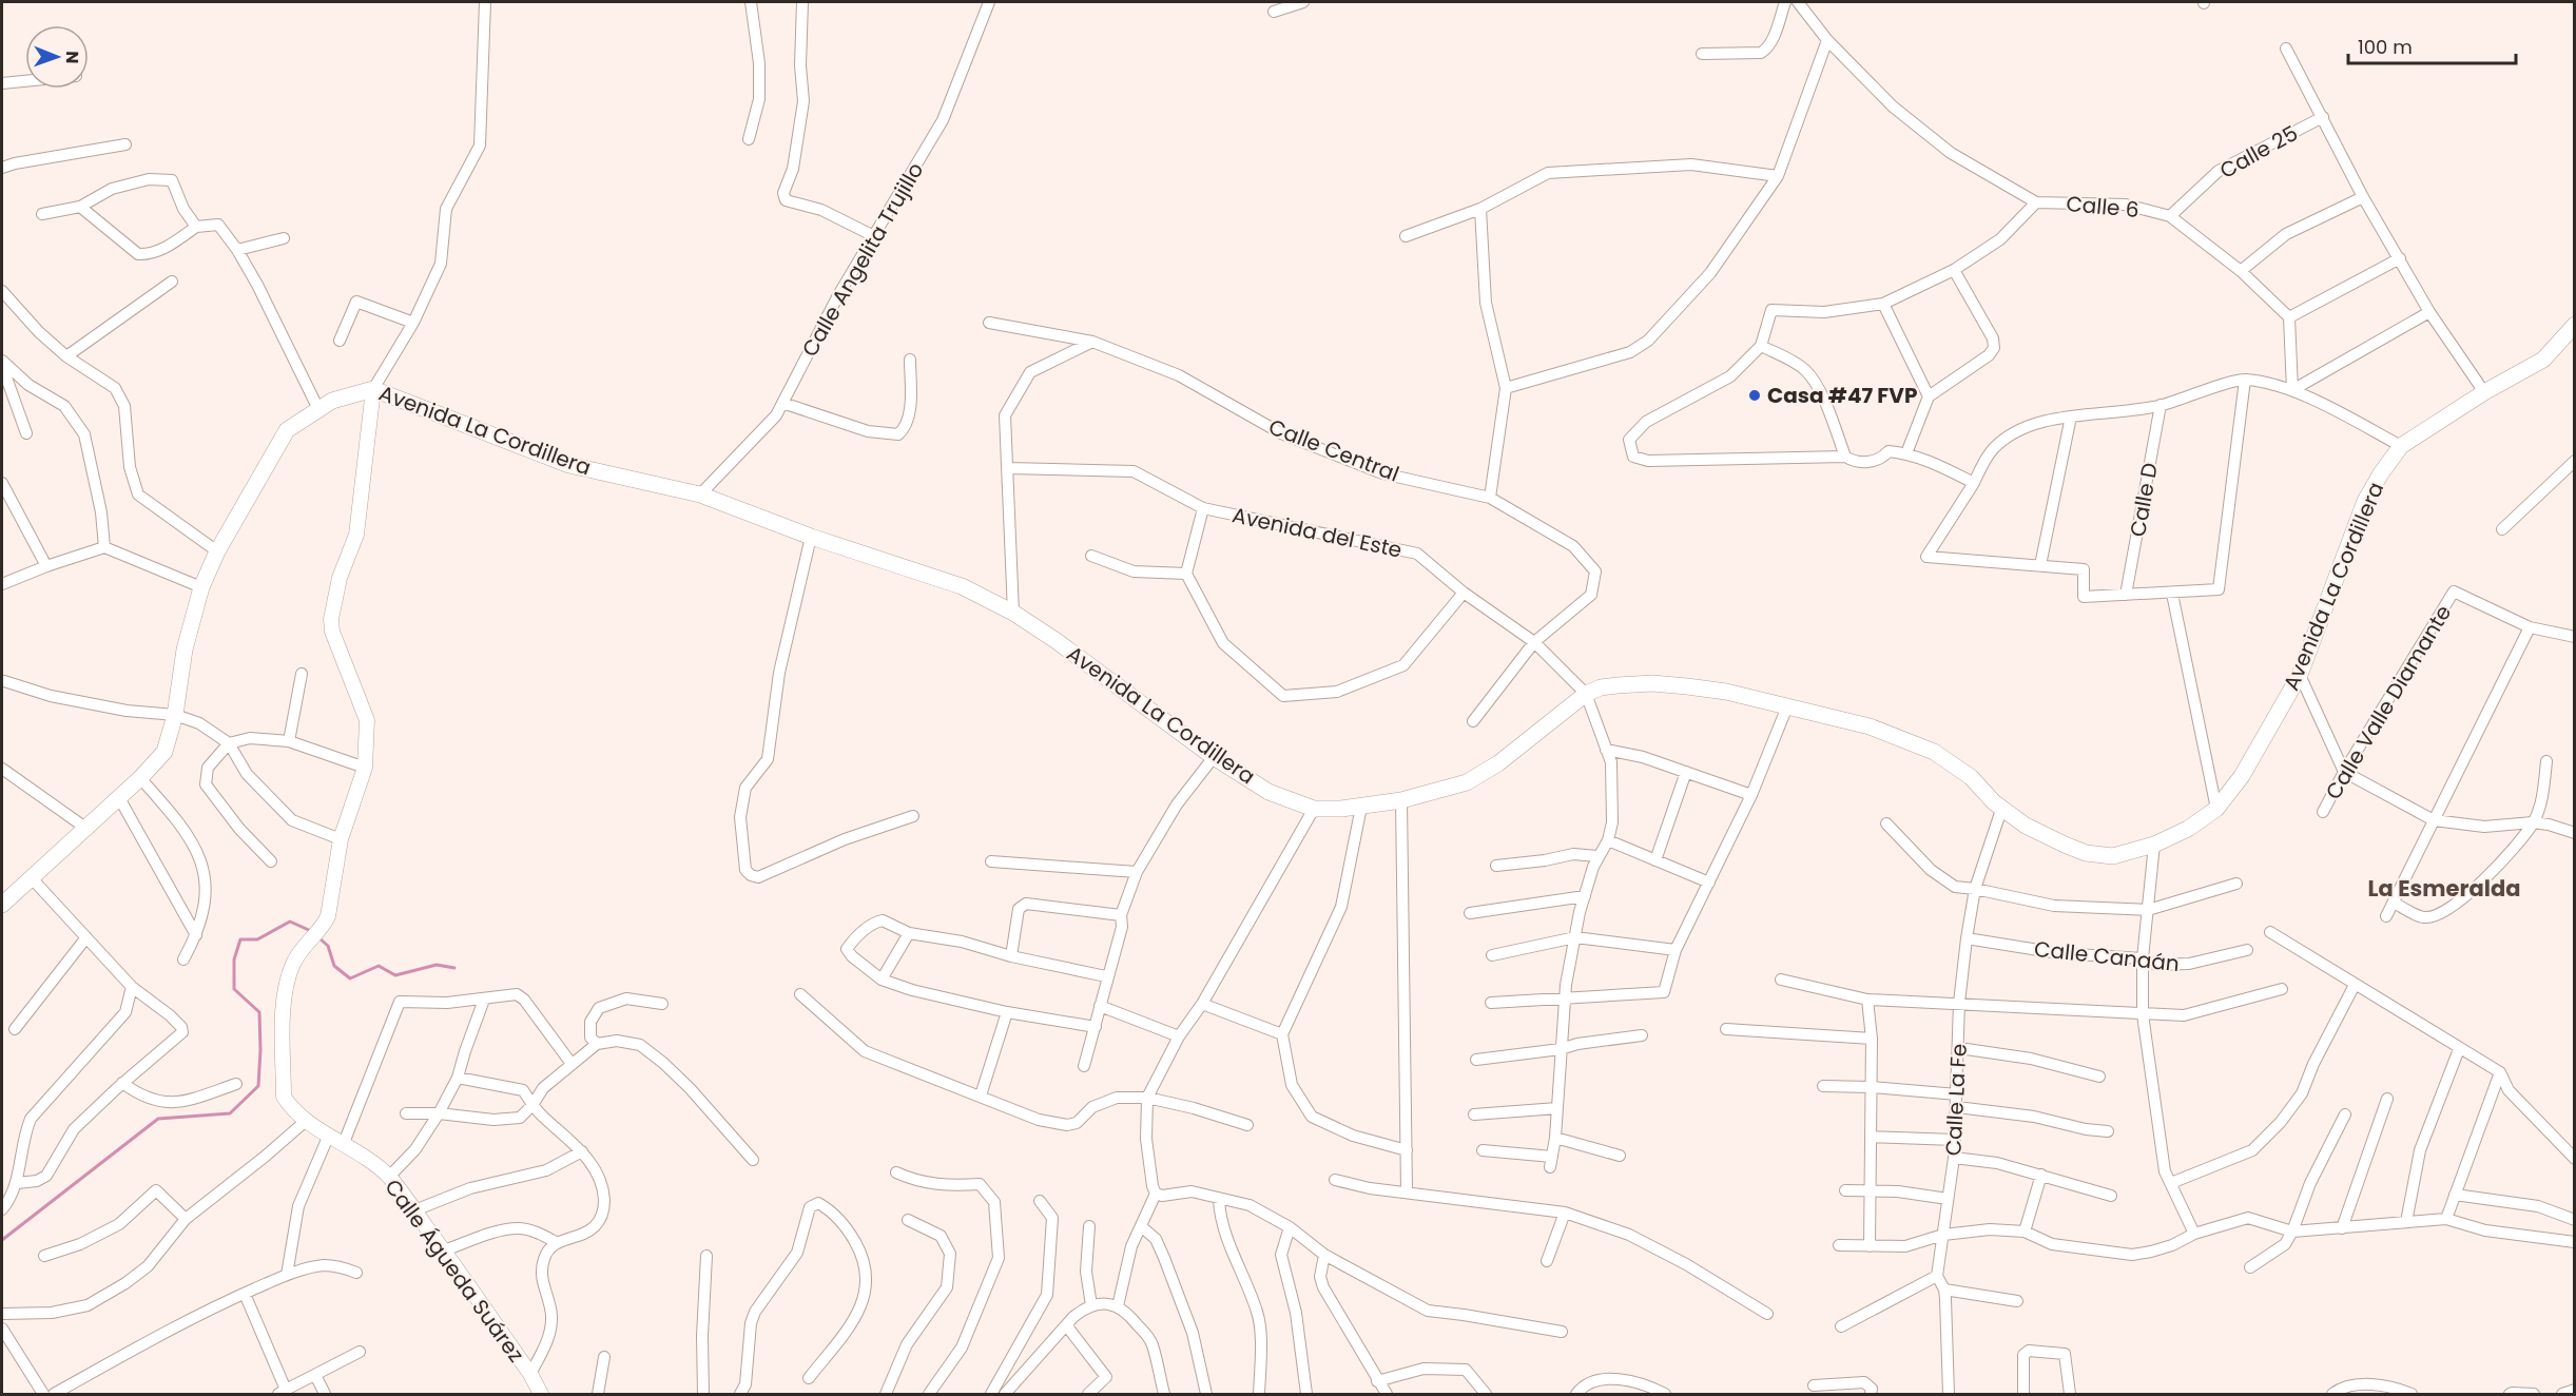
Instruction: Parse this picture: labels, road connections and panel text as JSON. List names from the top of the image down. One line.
{"streets":{"main road":["Avenida La Cordillera"],"street":["Calle 25","Calle 6","Calle Angelita Trujillo","Calle Central","Calle D","Avenida del Este","Calle Valle Diamante","Calle Canaán","Calle La Fe","Calle Águeda Suárez"]},"crossings":[["Calle 25","Calle 6"],["Calle Angelita Trujillo","Avenida La Cordillera"],["Avenida La Cordillera","Avenida del Este"],["Avenida La Cordillera","Calle La Fe"],["Avenida La Cordillera","Calle Águeda Suárez"],["Calle Central","Avenida del Este"],["Calle Canaán","Calle La Fe"]],"districts":["La Esmeralda"],"places":["Casa #47 FVP"],"scale_bar":"100 m","north":"right"}
